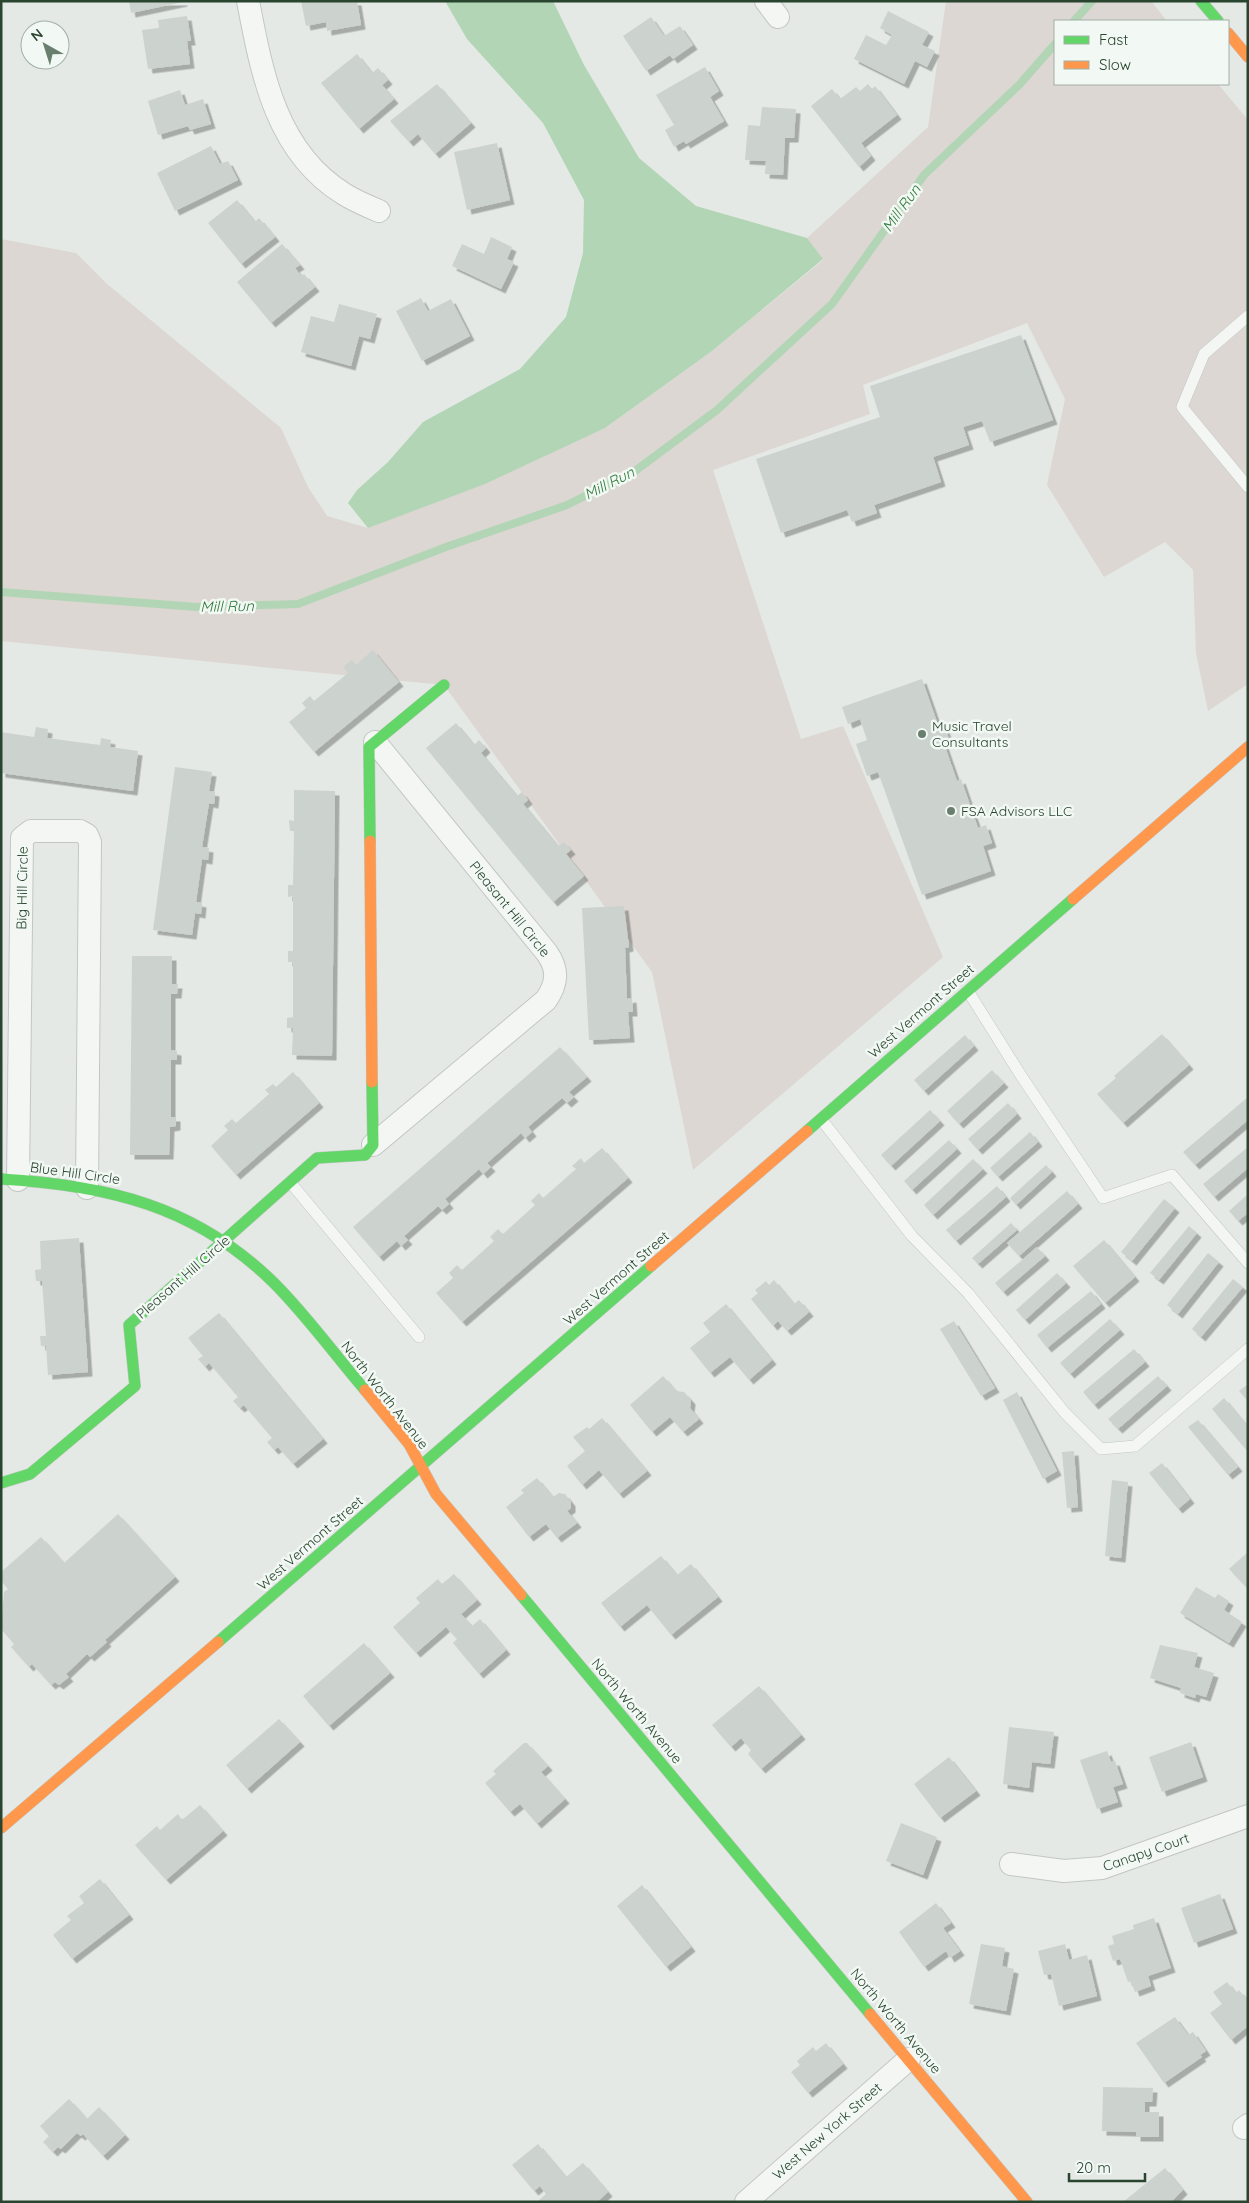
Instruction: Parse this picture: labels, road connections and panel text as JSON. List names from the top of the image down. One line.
{"streets":{"street":["Big Hill Circle","Pleasant Hill Circle","West Vermont Street","Blue Hill Circle","North Worth Avenue","Canapy Court","West New York Street"]},"crossings":[["Big Hill Circle","Blue Hill Circle"],["Pleasant Hill Circle","Blue Hill Circle"],["Pleasant Hill Circle","North Worth Avenue"],["West Vermont Street","North Worth Avenue"],["Blue Hill Circle","North Worth Avenue"],["North Worth Avenue","West New York Street"]],"water":["Mill Run"],"places":["Music Travel Consultants","FSA Advisors LLC"],"legend":["Fast","Slow"],"scale_bar":"20 m","north":"top left"}
